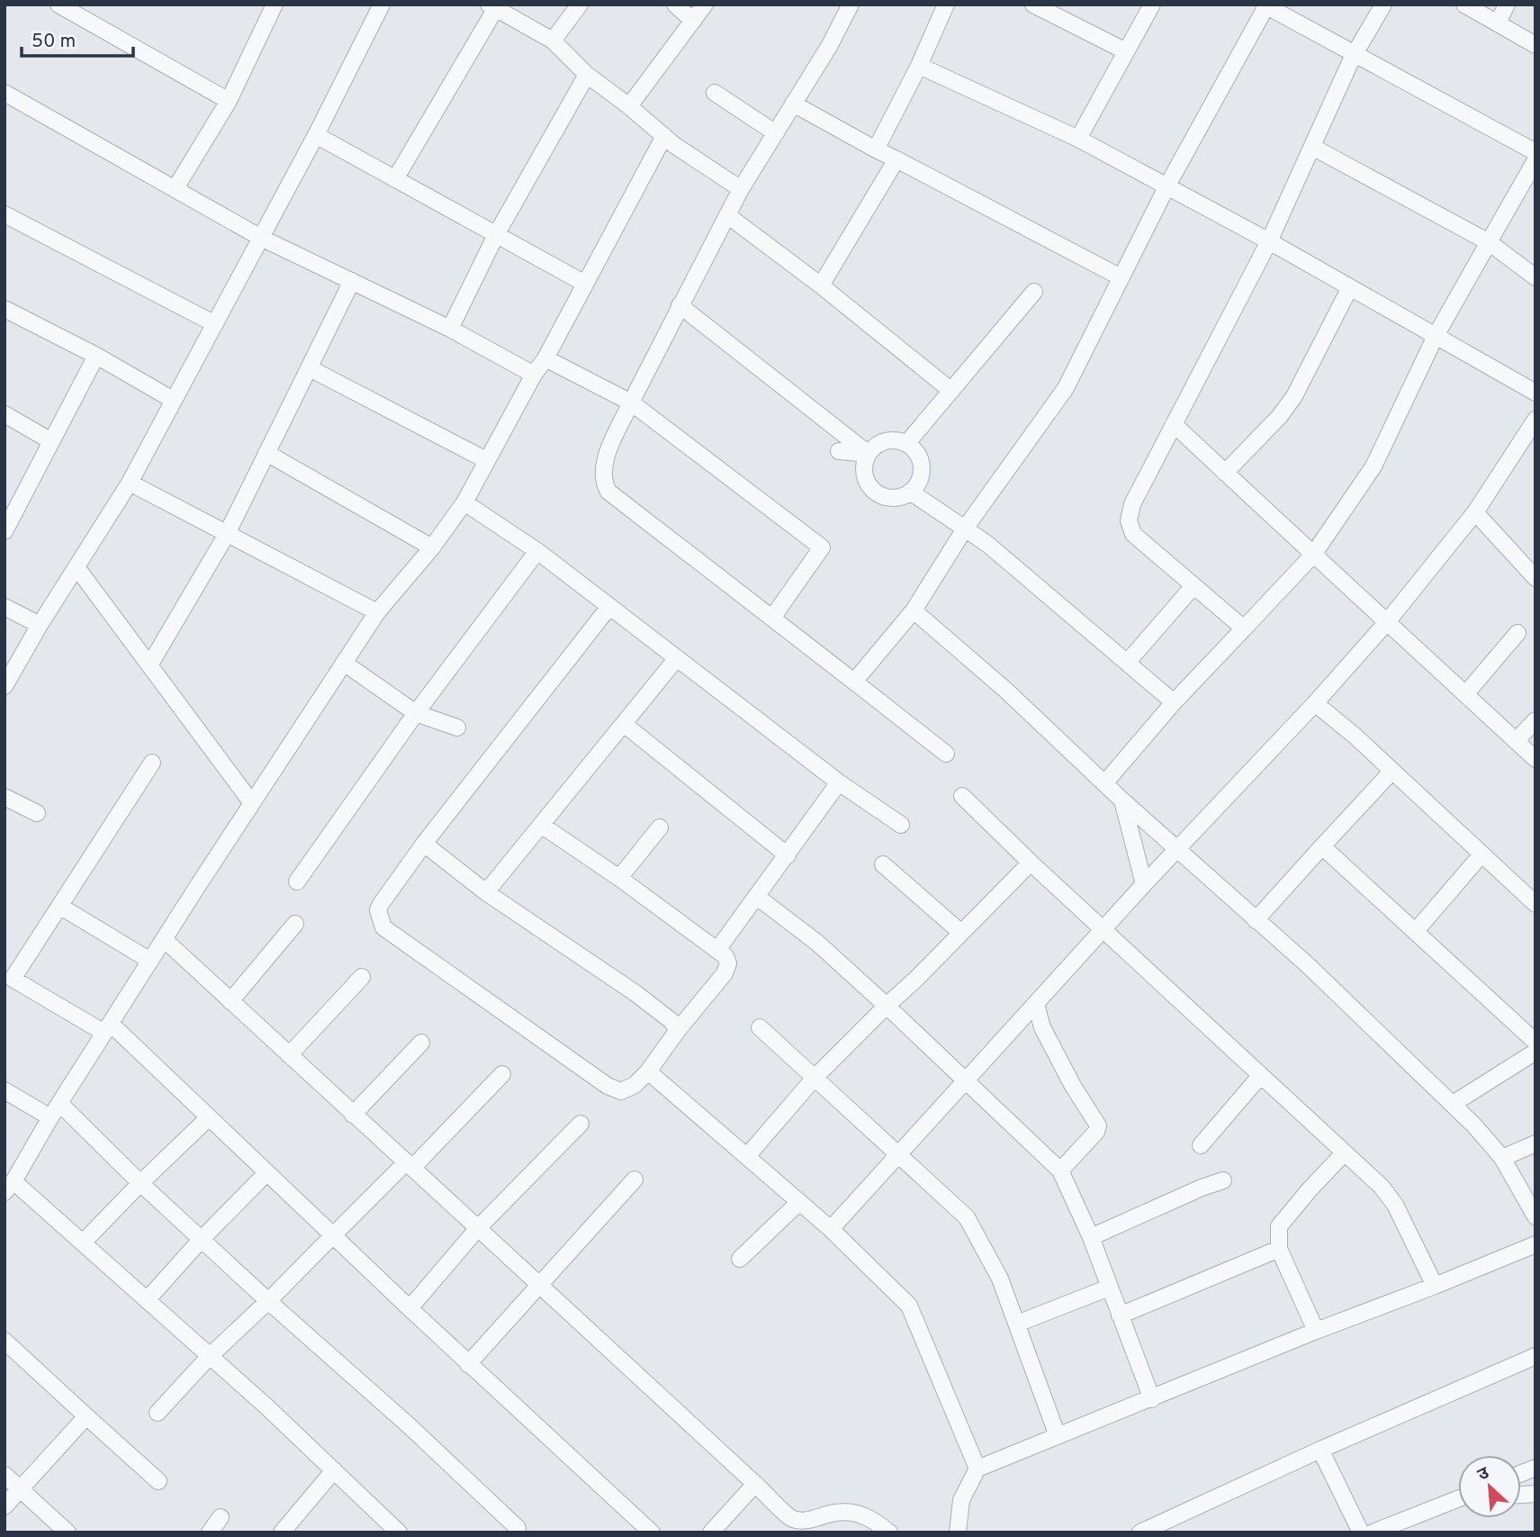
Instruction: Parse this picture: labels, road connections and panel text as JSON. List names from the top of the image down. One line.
{"scale_bar":"50 m","north":"top left"}
